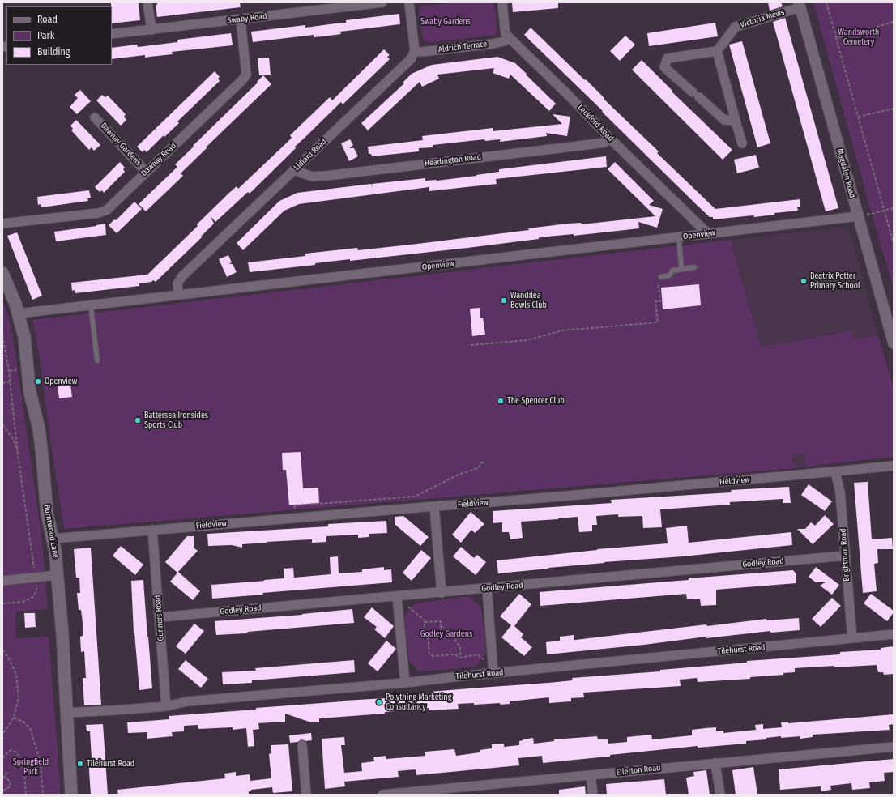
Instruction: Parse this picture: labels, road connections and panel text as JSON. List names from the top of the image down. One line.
{"streets":{"main road":["Burntwood Lane"],"street":["Swaby Road","Victoria Mews","Aldrich Terrace","Leckford Road","Dawnay Gardens","Lidiard Road","Dawnay Road","Headington Road","Magdalen Road","Openview","Fieldview","Brightman Road","Godley Road","Gunners Road","Tilehurst Road","Ellerton Road"]},"crossings":[["Swaby Road","Dawnay Road"],["Victoria Mews","Magdalen Road"],["Aldrich Terrace","Leckford Road"],["Aldrich Terrace","Lidiard Road"],["Leckford Road","Headington Road"],["Leckford Road","Openview"],["Dawnay Gardens","Dawnay Road"],["Lidiard Road","Headington Road"],["Lidiard Road","Openview"],["Magdalen Road","Openview"],["Fieldview","Burntwood Lane"],["Fieldview","Brightman Road"],["Fieldview","Gunners Road"],["Burntwood Lane","Tilehurst Road"],["Brightman Road","Godley Road"],["Brightman Road","Tilehurst Road"],["Godley Road","Gunners Road"],["Gunners Road","Tilehurst Road"]],"parks":["Swaby Gardens","Wandsworth Cemetery","Godley Gardens","Springfield Park"],"places":["Beatrix Potter Primary School","Wandilea Bowls Club","Openview","The Spencer Club","Battersea Ironsides Sports Club","Polything Marketing Consultancy","Tilehurst Road"],"legend":["Road","Park","Building"]}
